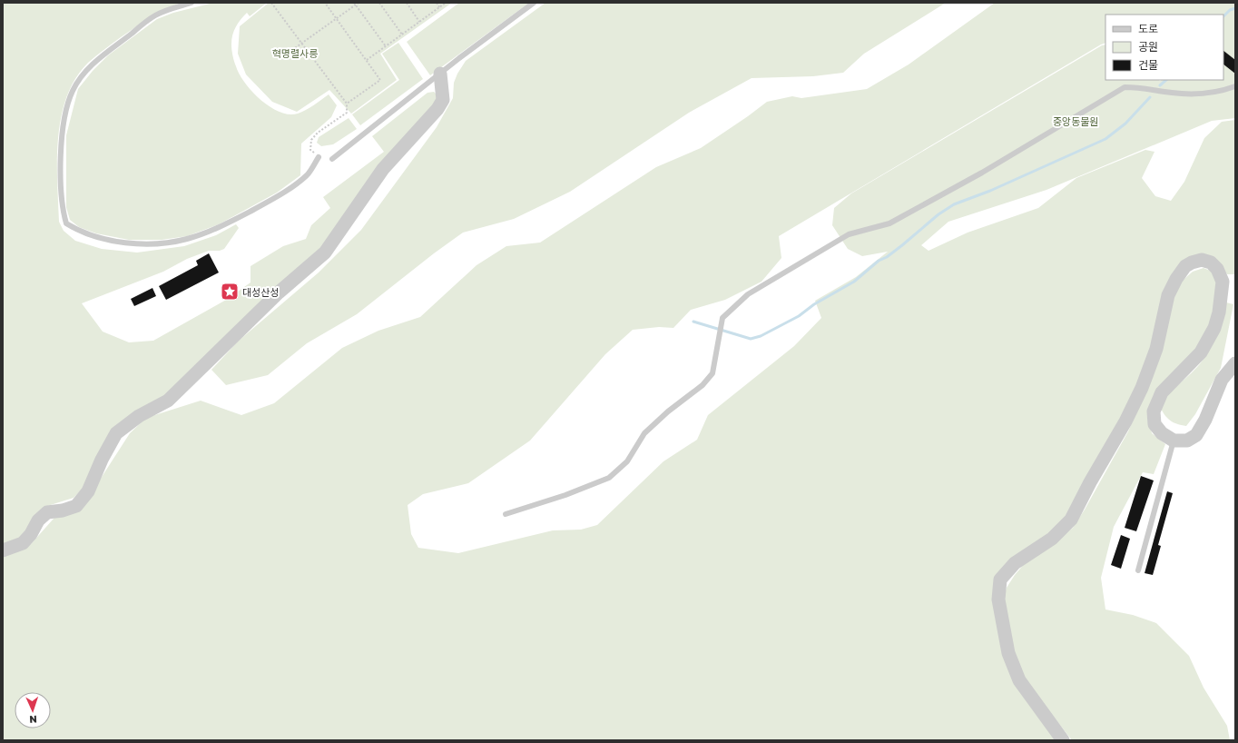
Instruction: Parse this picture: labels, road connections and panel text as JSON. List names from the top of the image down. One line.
{"parks":["혁명렬사릉","중앙동물원"],"places":{"place":["대성산성"]},"legend":["도로","공원","건물"],"north":"bottom"}
